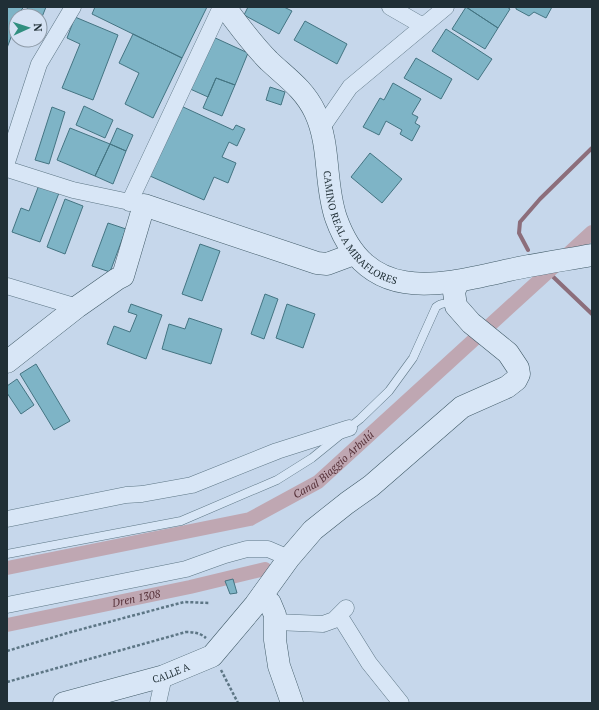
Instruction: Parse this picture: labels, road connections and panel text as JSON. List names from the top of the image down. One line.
{"streets":{"street":["CAMINO REAL A MIRAFLORES","CALLE A"]},"water":["Canal Biaggio Arbulú","Dren 1308"],"north":"right"}
